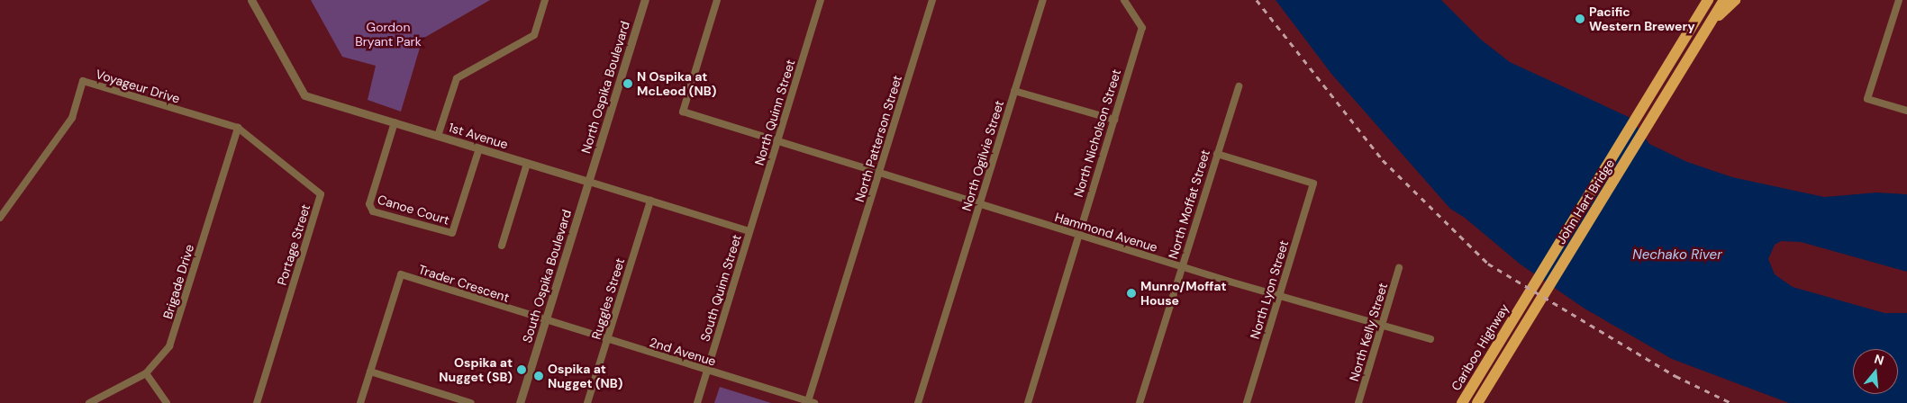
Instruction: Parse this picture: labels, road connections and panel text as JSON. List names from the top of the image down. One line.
{"streets":{"highway":["John Hart Bridge","Cariboo Highway"],"street":["Voyageur Drive","North Ospika Boulevard","North Quinn Street","North Nicholson Street","1st Avenue","North Patterson Street","North Ogilvie Street","North Moffat Street","Canoe Court","Hammond Avenue","Portage Street","South Ospika Boulevard","Brigade Drive","Trader Crescent","South Quinn Street","North Lyon Street","Ruggles Street","North Kelly Street","2nd Avenue"]},"crossings":[["Voyageur Drive","Portage Street"],["Voyageur Drive","Brigade Drive"],["North Ospika Boulevard","1st Avenue"],["North Ospika Boulevard","South Ospika Boulevard"],["North Quinn Street","1st Avenue"],["North Quinn Street","Hammond Avenue"],["North Quinn Street","South Quinn Street"],["North Nicholson Street","Hammond Avenue"],["1st Avenue","Canoe Court"],["1st Avenue","South Ospika Boulevard"],["1st Avenue","South Quinn Street"],["1st Avenue","Ruggles Street"],["North Patterson Street","Hammond Avenue"],["North Patterson Street","2nd Avenue"],["North Ogilvie Street","Hammond Avenue"],["John Hart Bridge","Cariboo Highway"],["North Moffat Street","Hammond Avenue"],["North Moffat Street","North Lyon Street"],["Hammond Avenue","North Lyon Street"],["Hammond Avenue","North Kelly Street"],["Portage Street","Brigade Drive"],["South Ospika Boulevard","Trader Crescent"],["South Ospika Boulevard","2nd Avenue"],["Trader Crescent","2nd Avenue"],["South Quinn Street","2nd Avenue"],["Ruggles Street","2nd Avenue"]],"water":["Nechako River"],"parks":["Gordon Bryant Park"],"places":["Pacific Western Brewery","N Ospika at McLeod (NB)","Munro/Moffat House","Ospika at Nugget (SB)","Ospika at Nugget (NB)"],"north":"top"}
